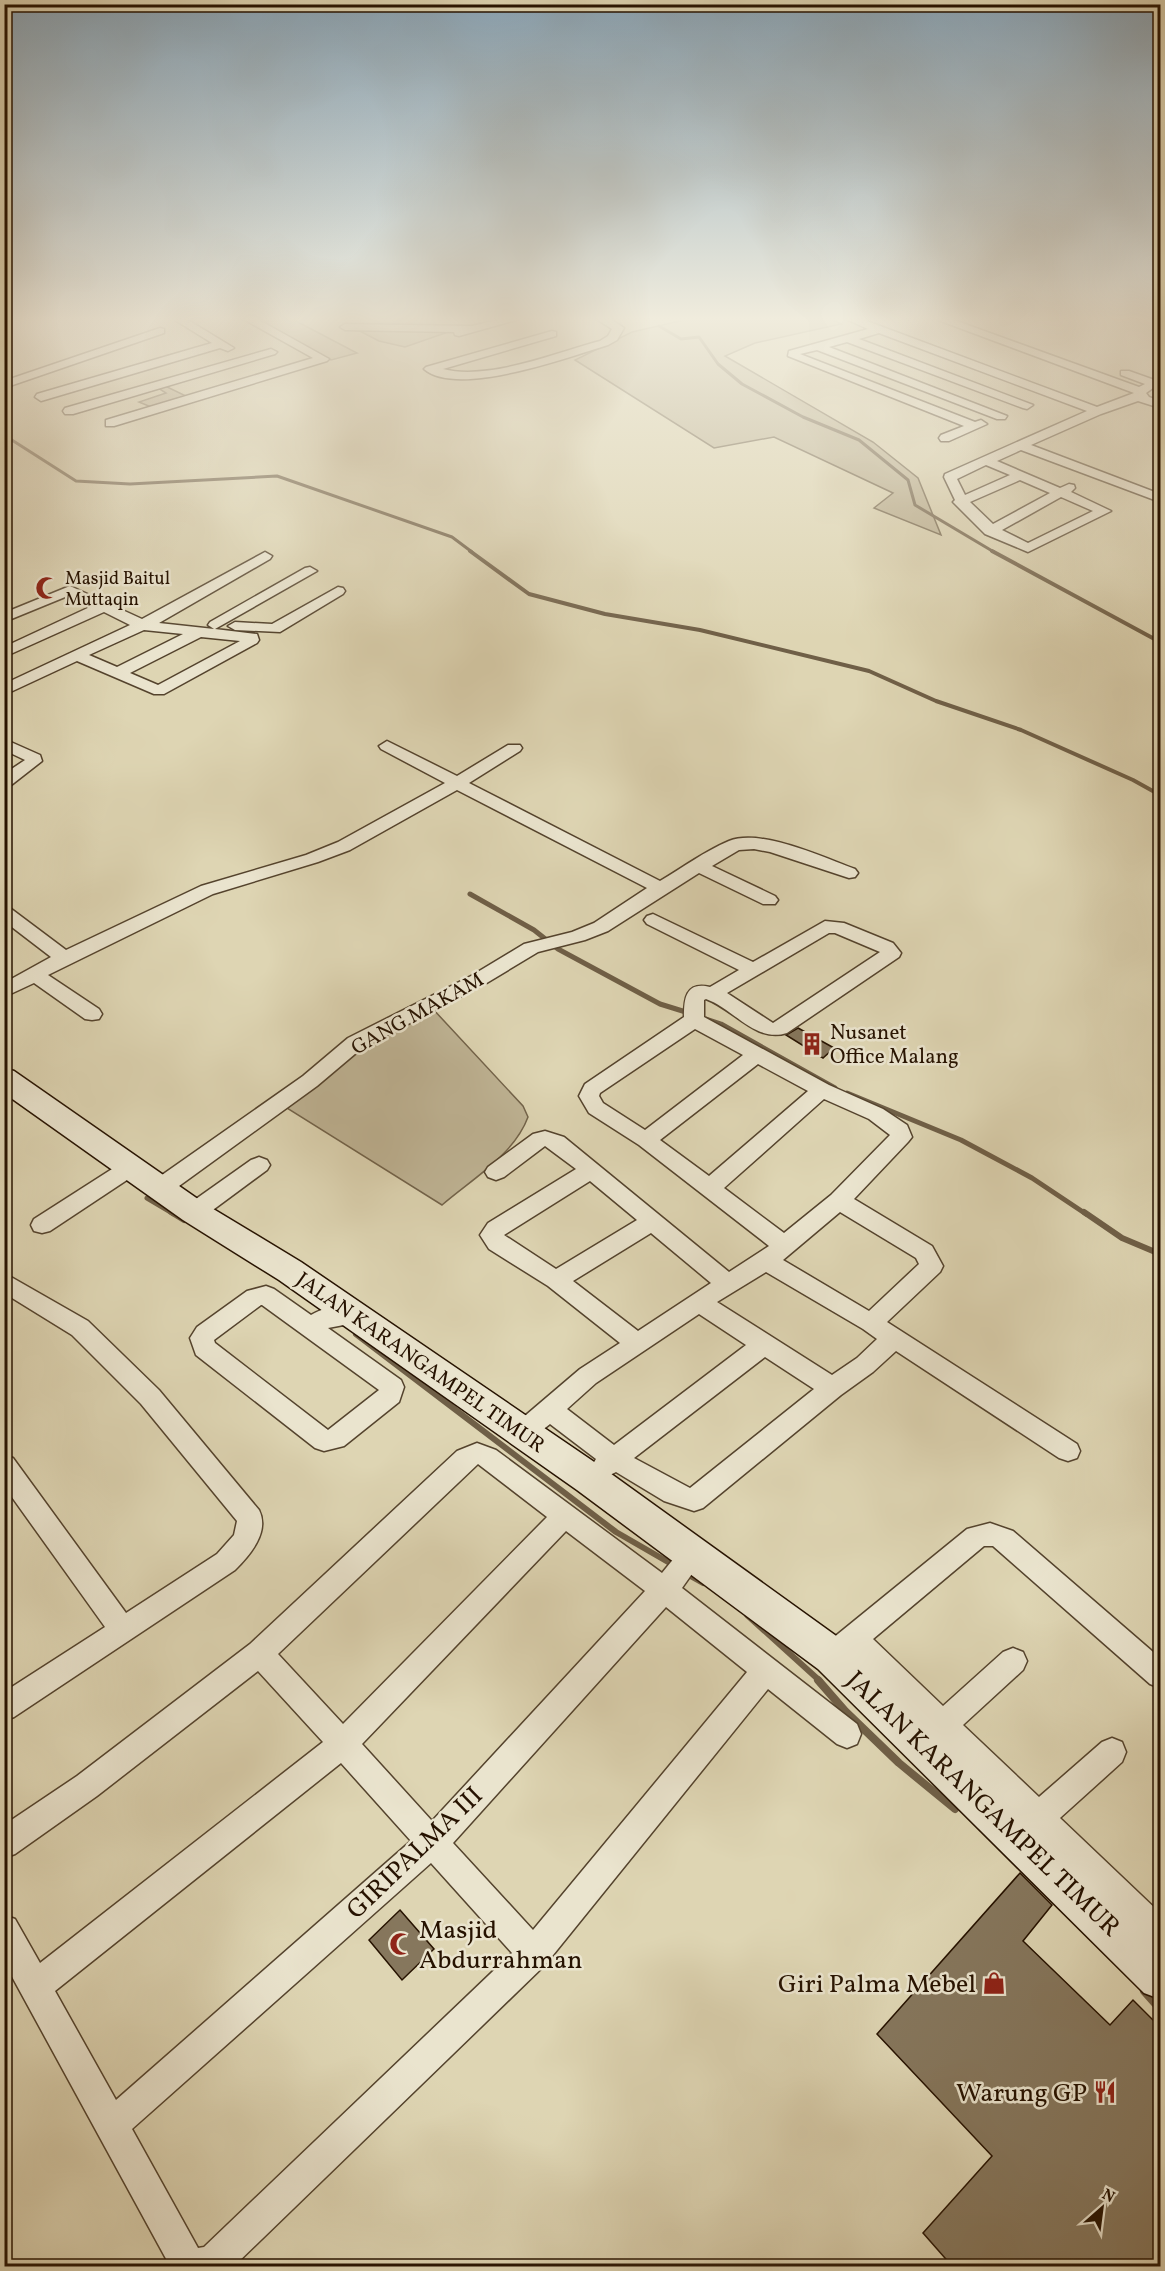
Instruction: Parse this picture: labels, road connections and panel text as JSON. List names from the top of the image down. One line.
{"streets":{"street":["GANG MAKAM","JALAN KARANGAMPEL TIMUR","GIRIPALMA III"]},"crossings":[["GANG MAKAM","JALAN KARANGAMPEL TIMUR"],["JALAN KARANGAMPEL TIMUR","GIRIPALMA III"]],"places":{"mosque":["Masjid Baitul Muttaqin","Masjid Abdurrahman"],"building":["Nusanet Office Malang"],"shop":["Giri Palma Mebel"],"restaurant":["Warung GP"]},"north":"top right"}
